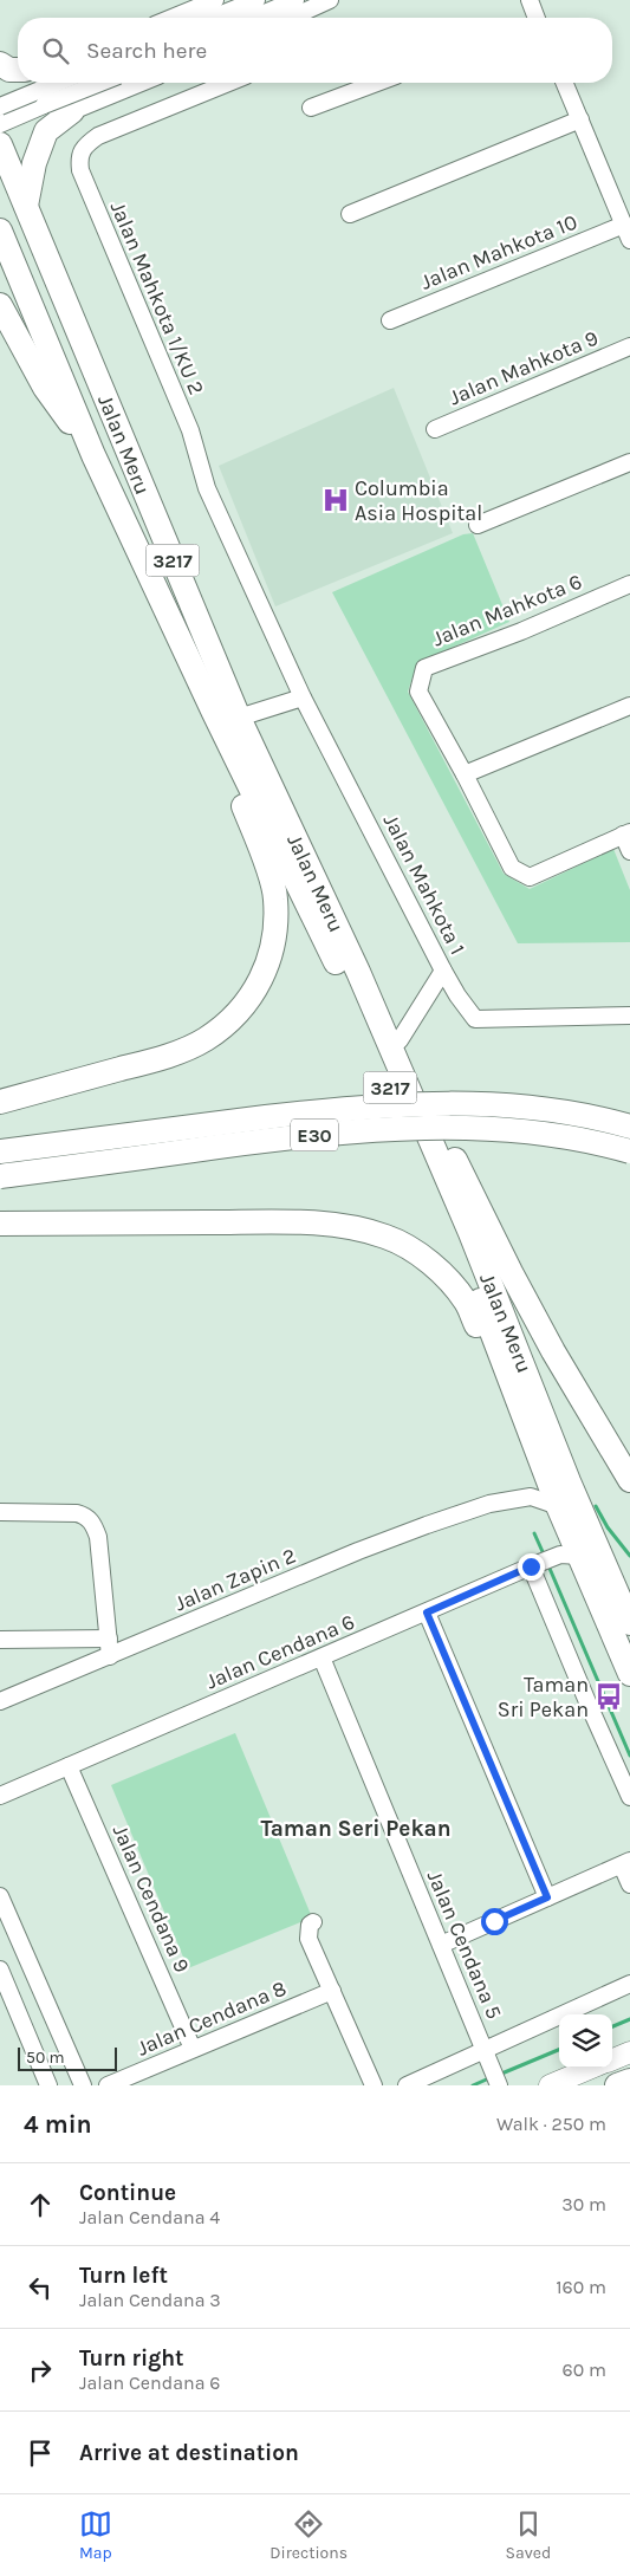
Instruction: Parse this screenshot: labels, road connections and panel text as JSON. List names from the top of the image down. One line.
{"streets":{"highway":["Jalan Meru","3217","E30"],"street":["Jalan Mahkota 10","Jalan Mahkota 1/KU 2","Jalan Mahkota 9","Jalan Mahkota 6","Jalan Mahkota 1","Jalan Zapin 2","Jalan Cendana 6","Jalan Cendana 9","Jalan Cendana 5","Jalan Cendana 8"]},"crossings":[["Jalan Mahkota 1/KU 2","Jalan Mahkota 1"],["Jalan Meru","Jalan Zapin 2"],["Jalan Meru","Jalan Cendana 6"],["Jalan Cendana 6","Jalan Cendana 9"],["Jalan Cendana 6","Jalan Cendana 5"],["Jalan Cendana 9","Jalan Cendana 8"]],"districts":["Taman Seri Pekan"],"places":{"hospital":["Columbia Asia Hospital"],"bus stop":["Taman Sri Pekan"]},"scale_bar":"50 m","page":{"search":"Search here","scale":"50 m","heading":["4 min","Walk · 250 m"],"list":[["Continue","Jalan Cendana 4","30 m"],["Turn left","Jalan Cendana 3","160 m"],["Turn right","Jalan Cendana 6","60 m"],"Arrive at destination"],"nav":["Map","Directions","Saved"]}}
